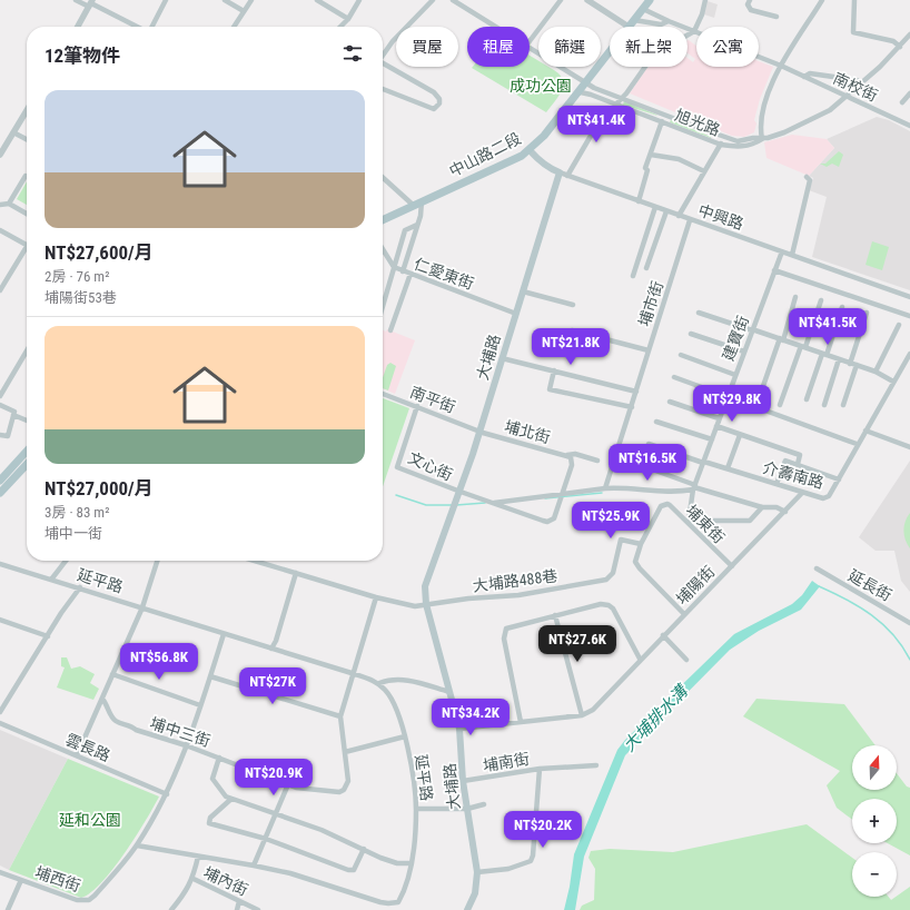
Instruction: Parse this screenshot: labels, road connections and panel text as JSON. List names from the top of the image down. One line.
{"streets":{"main road":["中山路二段","中興路","大埔路"],"street":["南校街","旭光路","仁愛東街","埔市街","建寶街","南平街","埔北街","文心街","介壽南路","埔東街","延平路","大埔路488巷","埔陽街","延長街","埔中三街","雲長路","埔南街","埔西街","埔內街"]},"crossings":[["南校街","旭光路"],["南校街","中山路二段"],["旭光路","中山路二段"],["中山路二段","中興路"],["中興路","埔市街"],["中興路","建寶街"],["中興路","大埔路"],["仁愛東街","大埔路"],["建寶街","介壽南路"],["大埔路","南平街"],["大埔路","埔北街"],["大埔路","文心街"],["大埔路","大埔路488巷"],["大埔路","埔陽街"],["大埔路","埔南街"],["南平街","埔北街"],["南平街","文心街"],["介壽南路","埔陽街"],["埔東街","大埔路488巷"],["埔東街","埔陽街"],["延平路","埔西街"],["埔中三街","埔西街"],["雲長路","埔西街"]],"water":["大埔排水溝"],"parks":["成功公園","延和公園"],"north":"top","page":{"chip":["買屋","租屋","篩選","新上架","公寓"],"heading":"12筆物件","list":[{"name":"NT$27,600/月","note":"2房 · 76 m² · 埔陽街53巷"},{"name":"NT$27,000/月","note":"3房 · 83 m² · 埔中一街"}],"price":["NT$41.4K","NT$41.5K","NT$21.8K","NT$29.8K","NT$16.5K","NT$25.9K","NT$27.6K","NT$56.8K","NT$27K","NT$34.2K","NT$20.9K","NT$20.2K"],"map_buttons":["+","−"]}}
